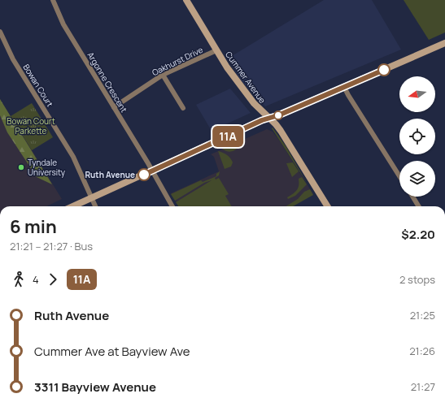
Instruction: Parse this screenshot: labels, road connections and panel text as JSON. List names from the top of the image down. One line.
{"streets":{"main road":["Cummer Avenue"],"street":["Oakhurst Drive","Argonne Crescent","Bowan Court"]},"crossings":[["Oakhurst Drive","Cummer Avenue"],["Oakhurst Drive","Argonne Crescent"]],"parks":["Bowan Court Parkette"],"places":["Tyndale University","Ruth Avenue"],"lines":["bus line 11A"],"north":"left","page":{"on_map":"11A","heading":["6 min","21:21 – 21:27 · Bus","$2.20"],"legs":["4","11A","2 stops"],"list":[{"name":"Ruth Avenue","value":"21:25"},{"name":"Cummer Ave at Bayview Ave","value":"21:26"},{"name":"3311 Bayview Avenue","value":"21:27"}]}}
